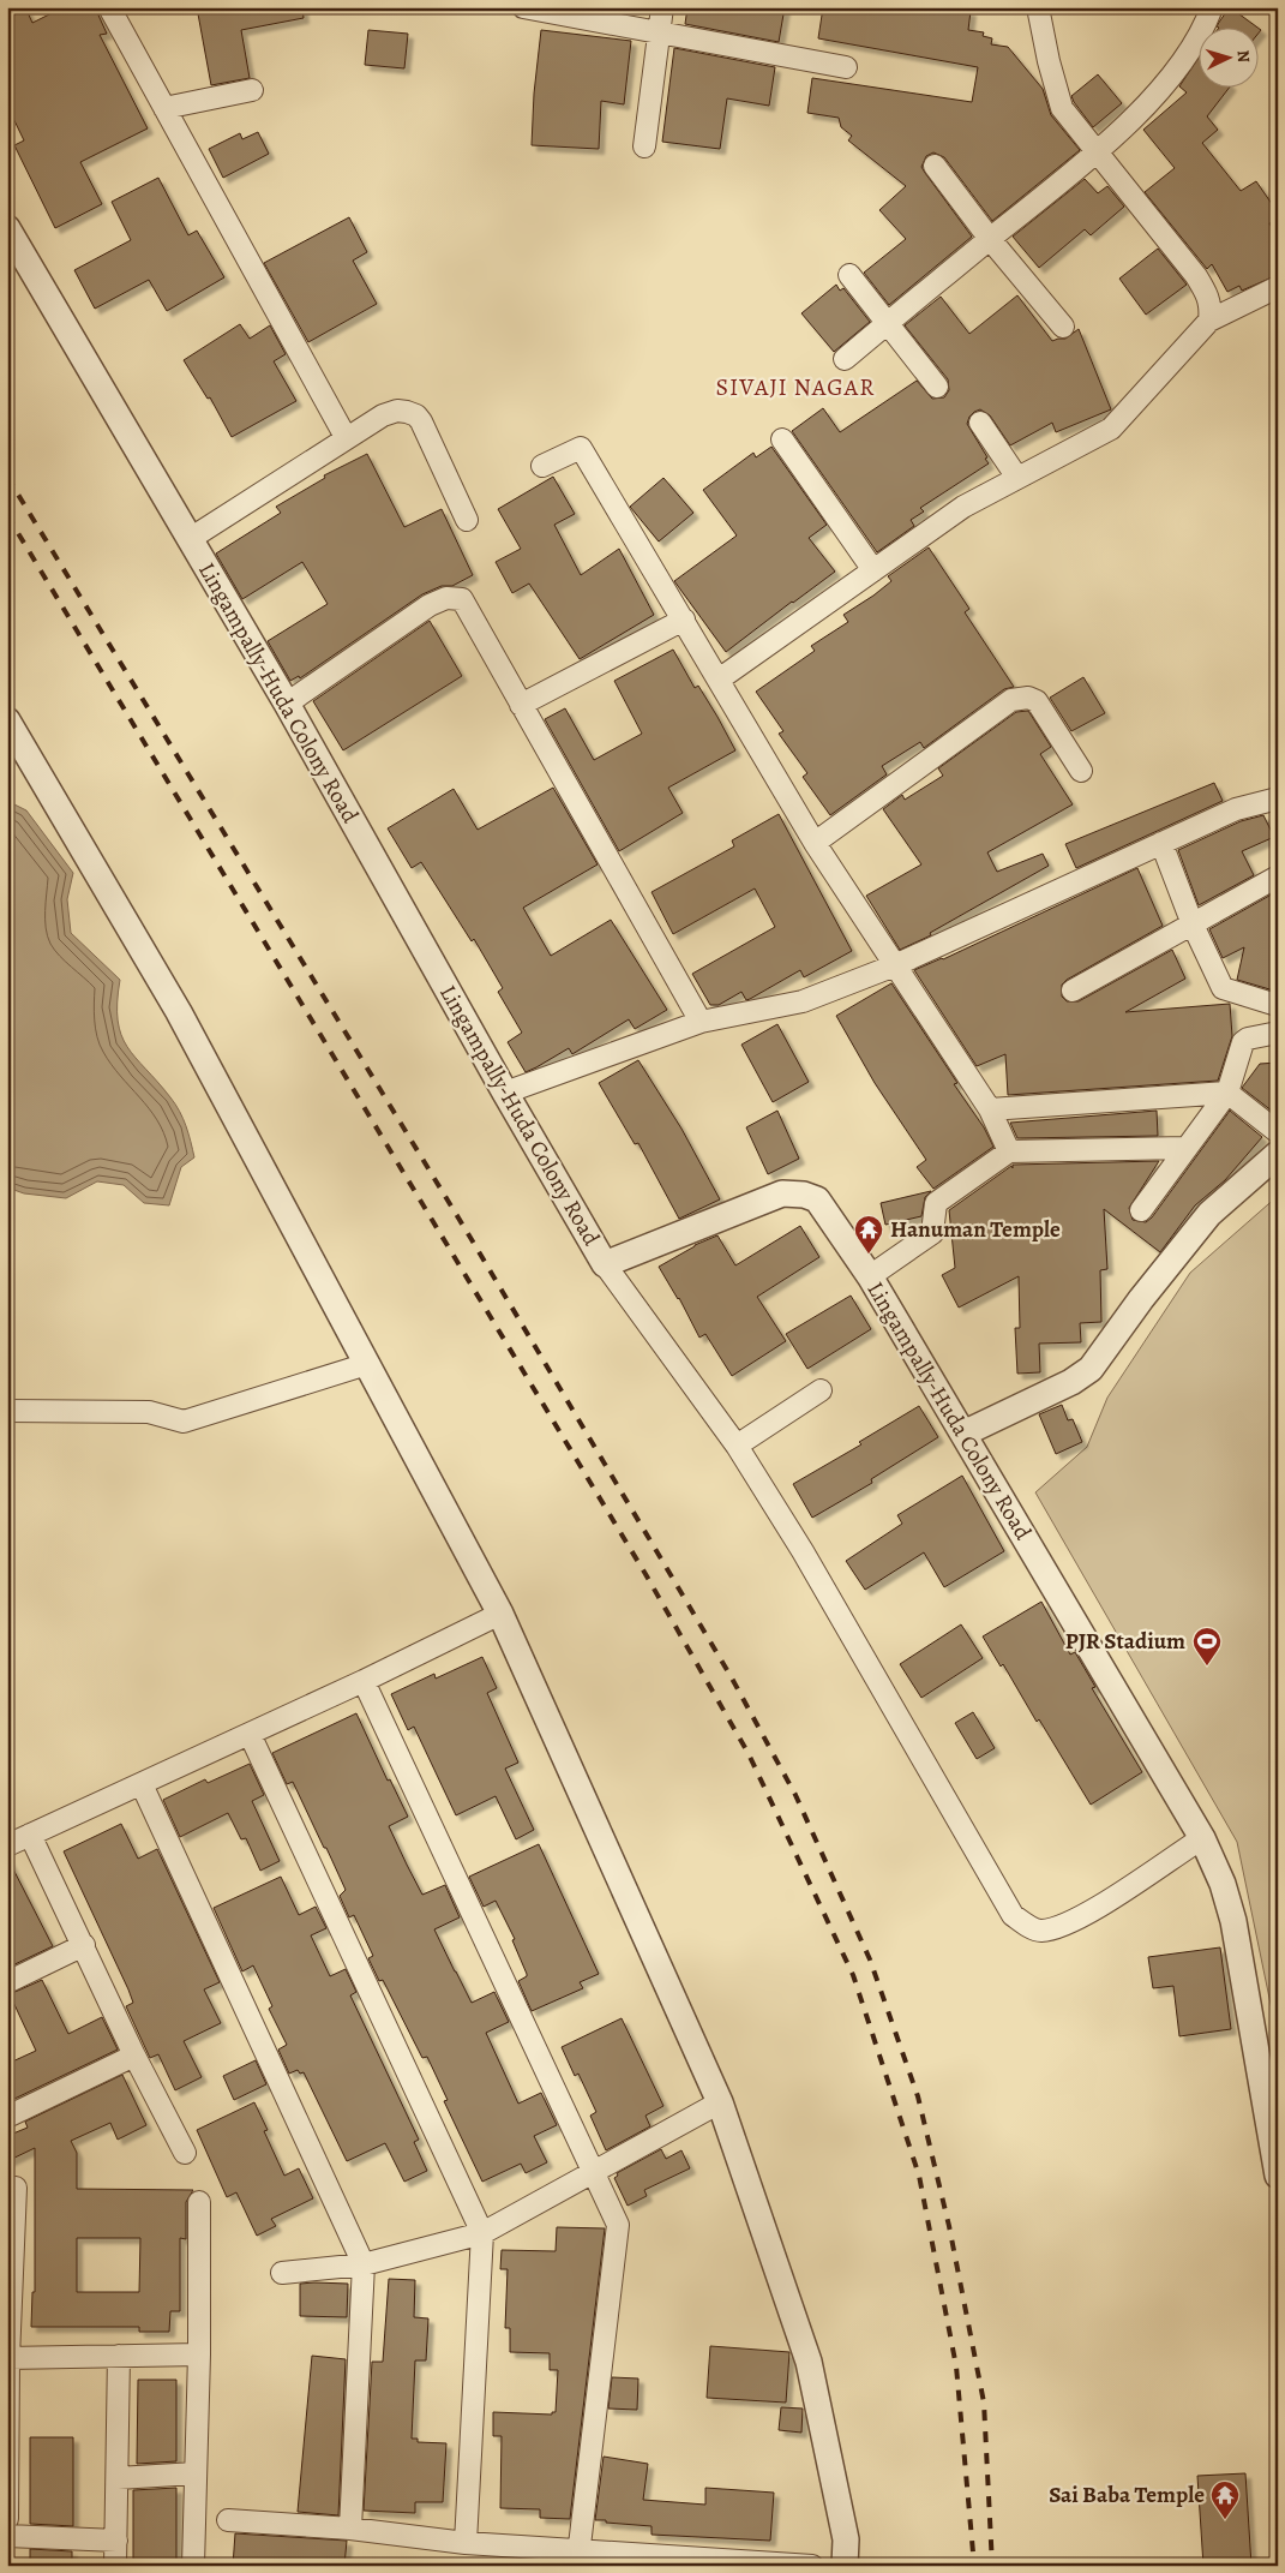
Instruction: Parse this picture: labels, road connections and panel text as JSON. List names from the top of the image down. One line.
{"streets":{"street":["Lingampally-Huda Colony Road"]},"districts":["SIVAJI NAGAR"],"places":{"temple":["Hanuman Temple","Sai Baba Temple"],"sports":["PJR Stadium"]},"north":"right"}
